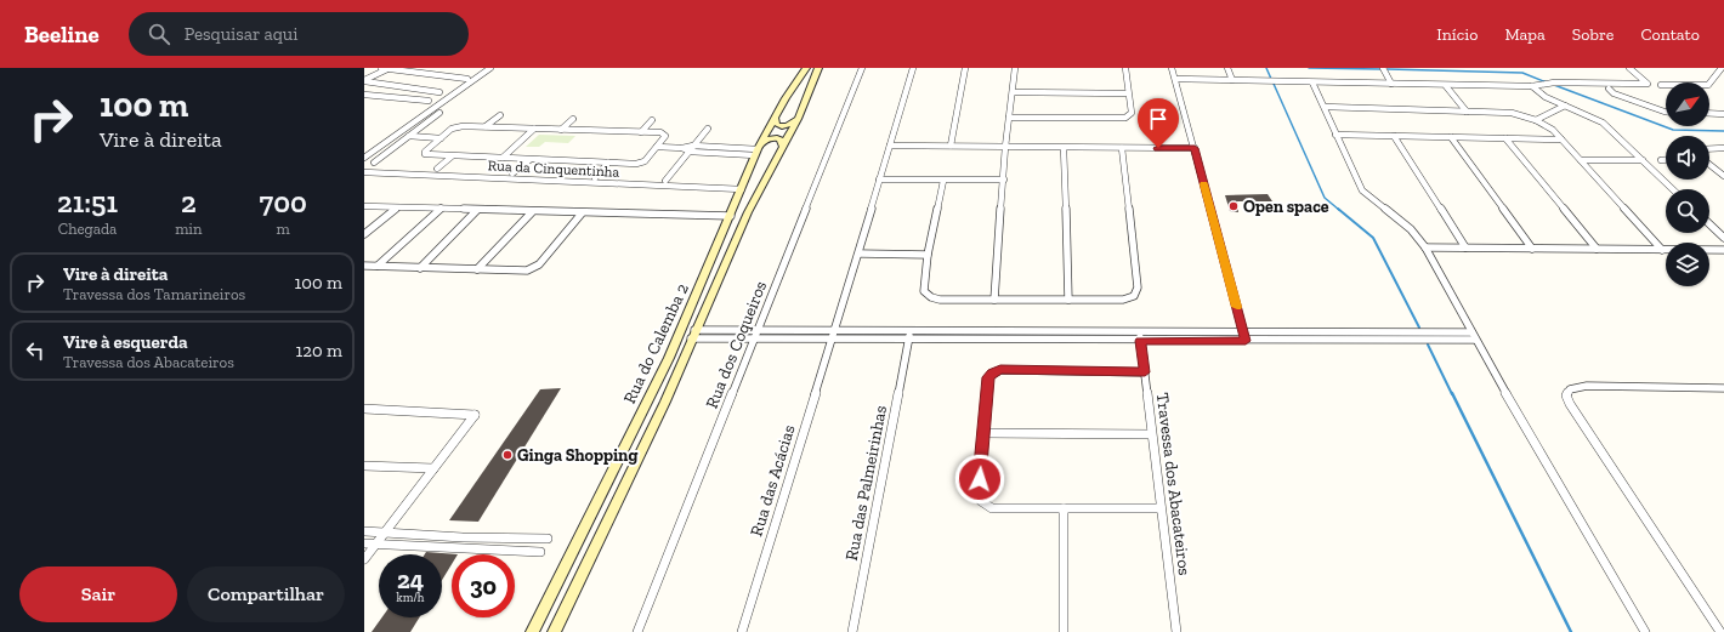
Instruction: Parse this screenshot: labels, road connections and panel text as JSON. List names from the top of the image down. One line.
{"streets":{"main road":["Rua do Calemba 2"],"street":["Rua da Cinquentinha","Rua dos Coqueiros","Rua das Acácias","Rua das Palmeirinhas","Travessa dos Abacateiros"]},"crossings":[["Rua da Cinquentinha","Rua do Calemba 2"]],"places":["Open space","Ginga Shopping"],"north":"top right","page":{"header":"Beeline","search":"Pesquisar aqui","nav":["Início","Mapa","Sobre","Contato"],"turn":["100 m","Vire à direita"],"eta":["21:51","Chegada","2","min","700","m"],"list":[{"name":"Vire à direita","note":"Travessa dos Tamarineiros","value":"100 m"},{"name":"Vire à esquerda","note":"Travessa dos Abacateiros","value":"120 m"}],"speed":"24 km/h","limit":"30","buttons":["Sair","Compartilhar"]}}
